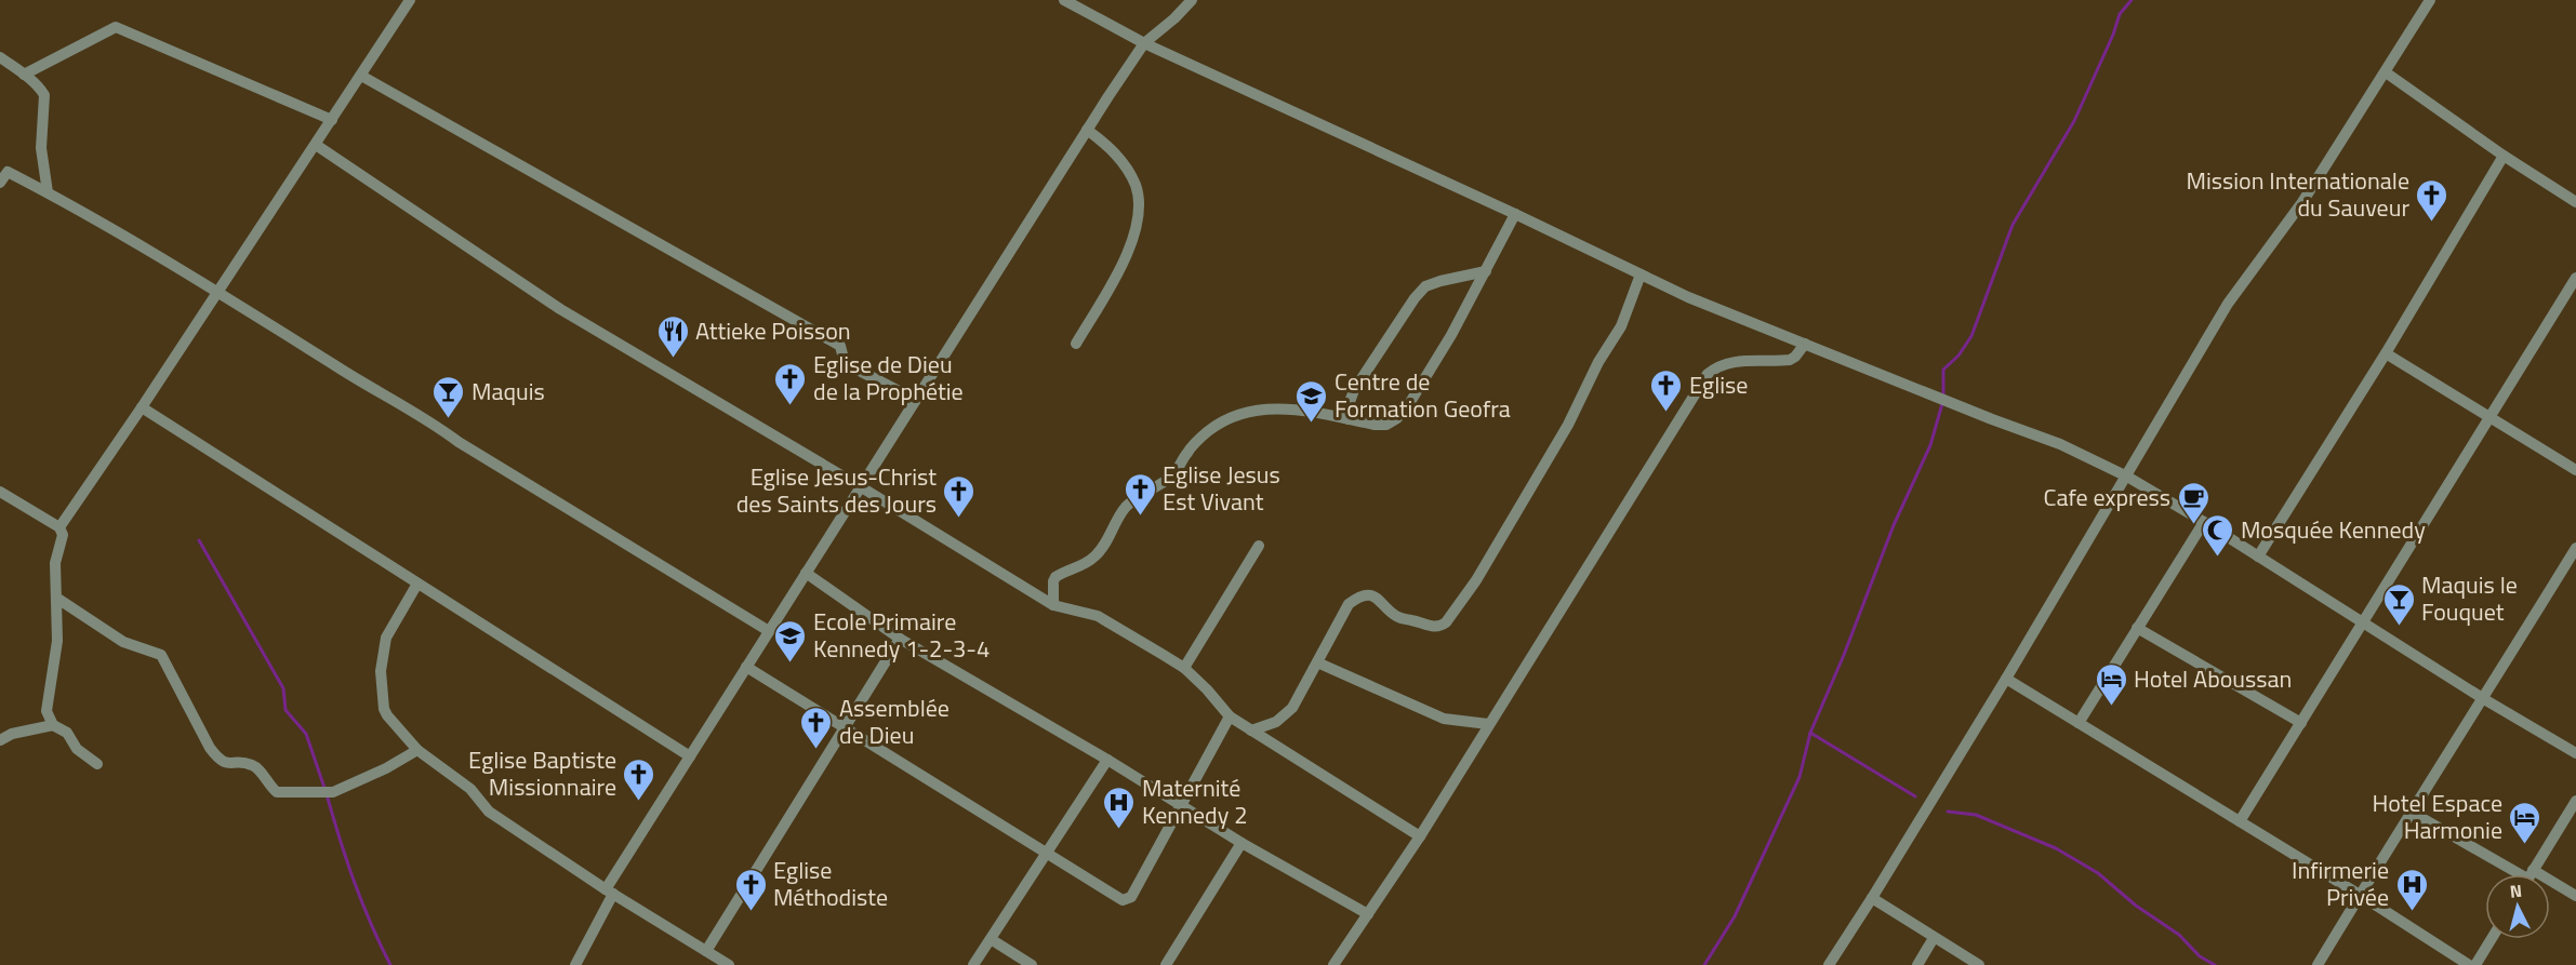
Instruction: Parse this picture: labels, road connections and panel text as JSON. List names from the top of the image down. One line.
{"places":{"church":["Mission Internationale du Sauveur","Eglise de Dieu de la Prophétie","Eglise","Eglise Jesus Est Vivant","Eglise Jesus-Christ des Saints des Jours","Assemblée de Dieu","Eglise Baptiste Missionnaire","Eglise Méthodiste"],"restaurant":["Attieke Poisson"],"bar":["Maquis","Maquis le Fouquet"],"school or university":["Centre de Formation Geofra","Ecole Primaire Kennedy 1-2-3-4"],"cafe":["Cafe express"],"mosque":["Mosquée Kennedy"],"hotel":["Hotel Aboussan","Hotel Espace Harmonie"],"hospital":["Maternité Kennedy 2","Infirmerie Privée"]},"north":"top"}
